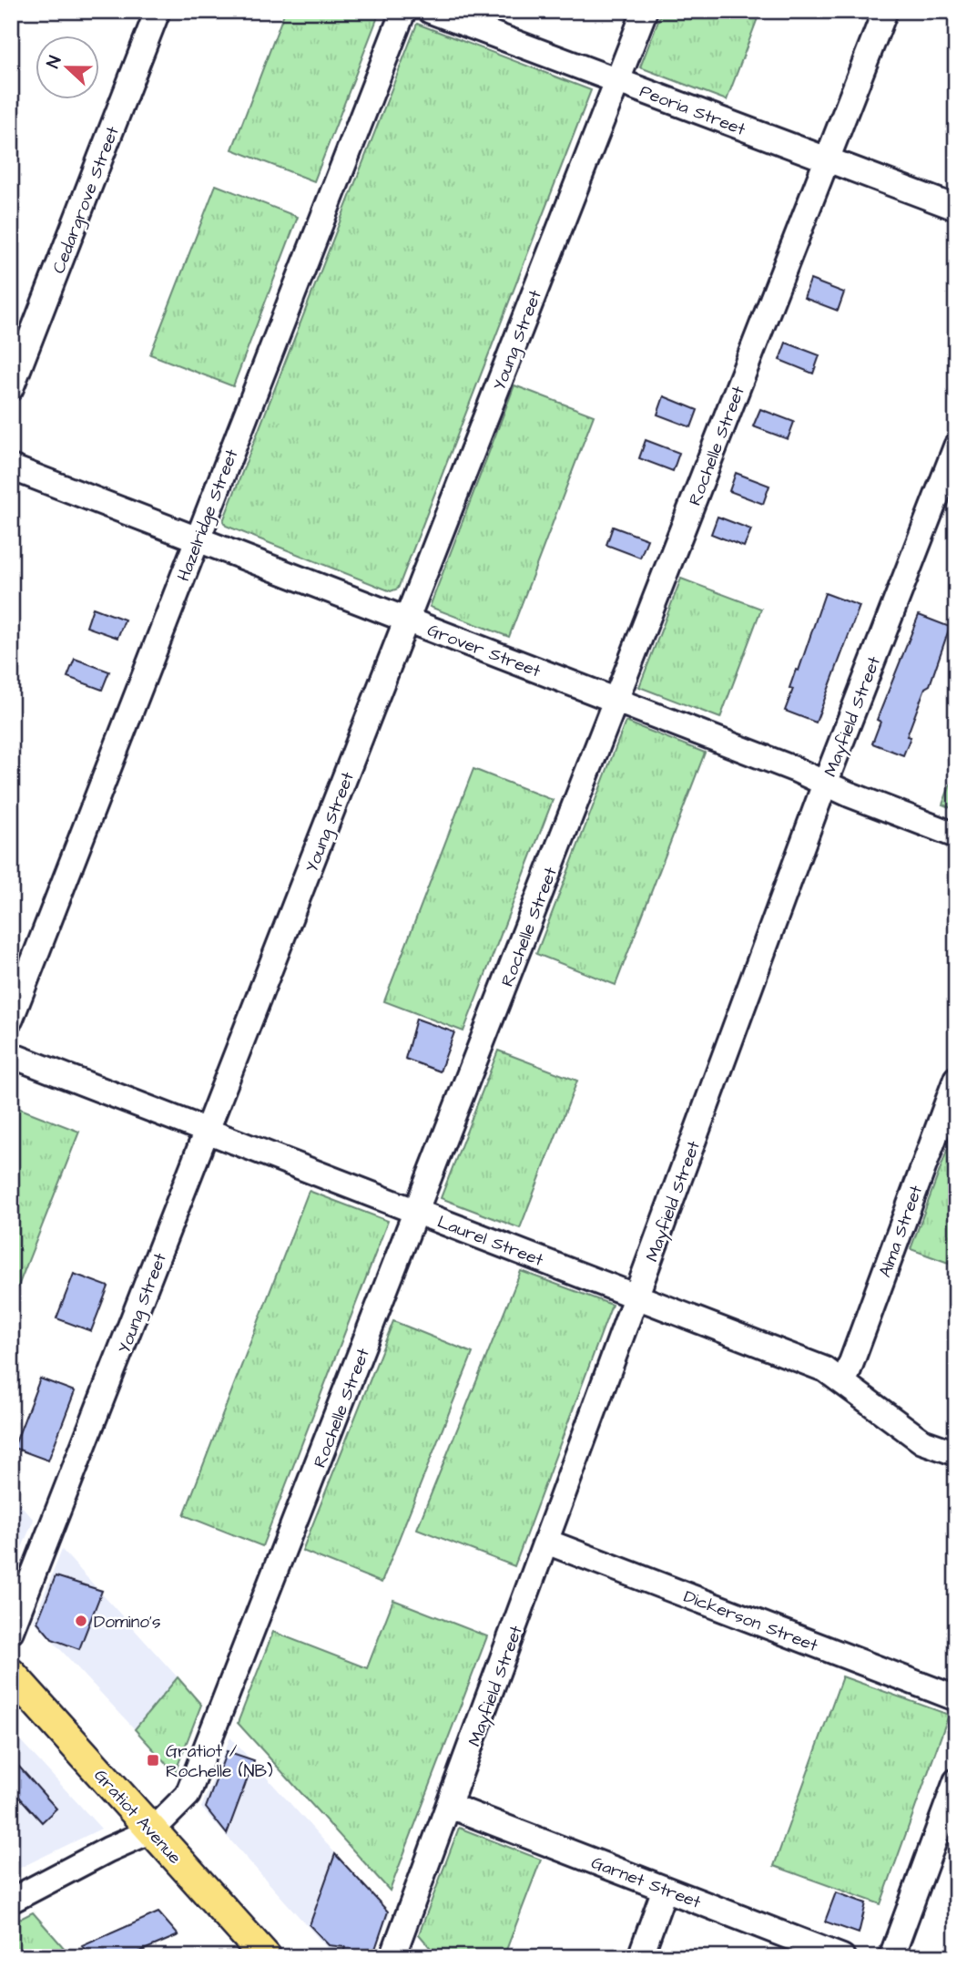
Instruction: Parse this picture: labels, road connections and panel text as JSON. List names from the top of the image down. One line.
{"streets":{"main road":["Gratiot Avenue"],"street":["Peoria Street","Cedargrove Street","Young Street","Rochelle Street","Hazelridge Street","Grover Street","Mayfield Street","Alma Street","Laurel Street","Dickerson Street","Garnet Street"]},"crossings":[["Peoria Street","Young Street"],["Peoria Street","Rochelle Street"],["Young Street","Grover Street"],["Young Street","Laurel Street"],["Rochelle Street","Grover Street"],["Rochelle Street","Laurel Street"],["Rochelle Street","Gratiot Avenue"],["Hazelridge Street","Grover Street"],["Grover Street","Mayfield Street"],["Mayfield Street","Laurel Street"],["Mayfield Street","Dickerson Street"],["Mayfield Street","Garnet Street"],["Alma Street","Laurel Street"]],"places":{"other":["Domino's"],"transit":["Gratiot / Rochelle (NB)"]},"north":"left"}
